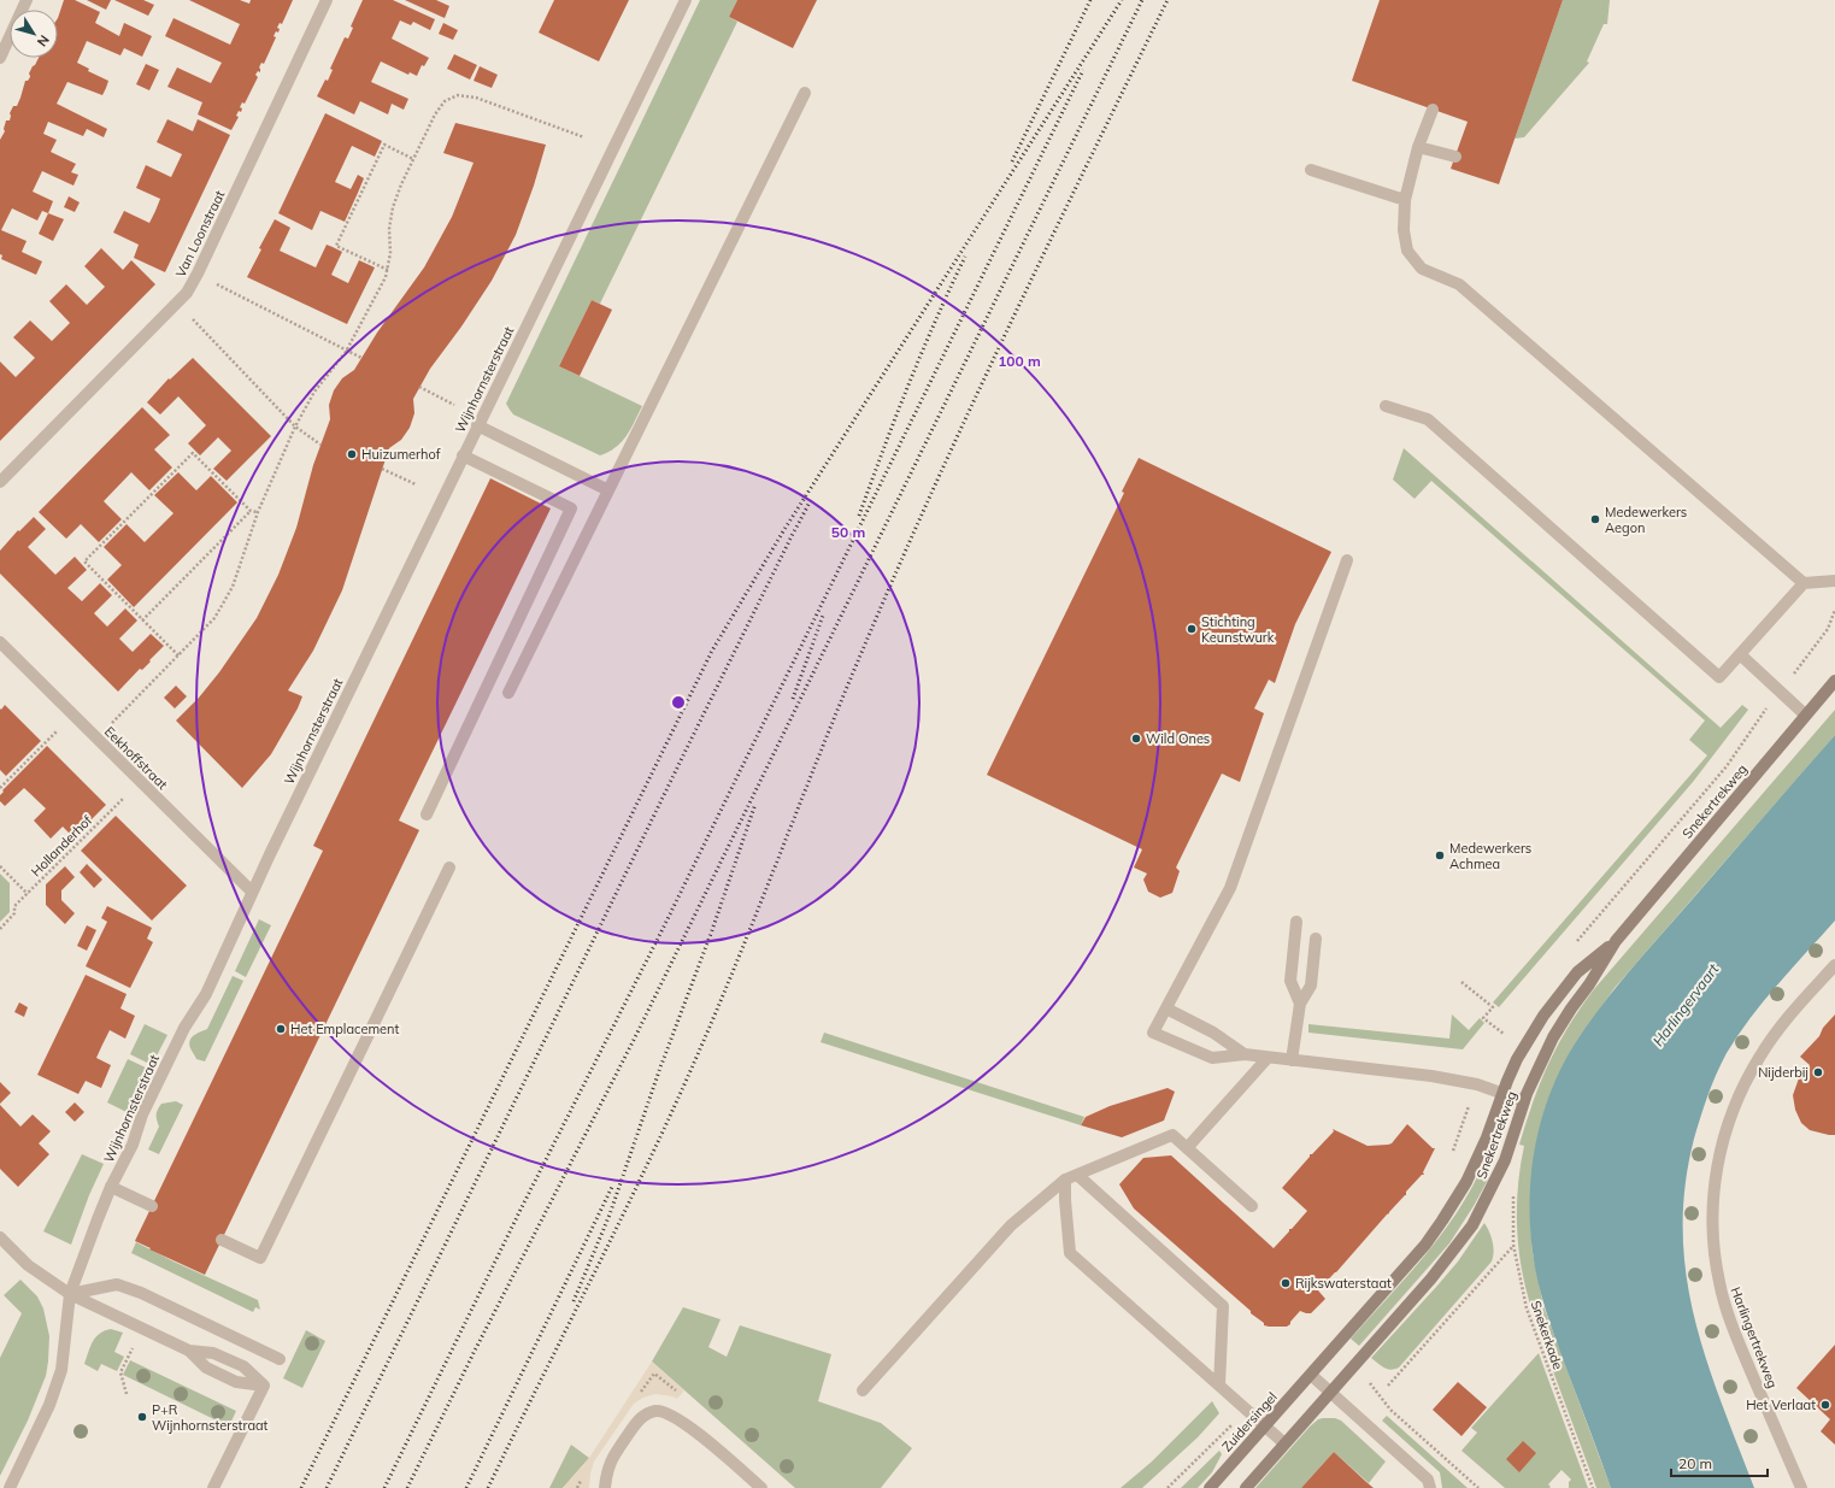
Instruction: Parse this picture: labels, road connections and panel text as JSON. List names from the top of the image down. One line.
{"streets":{"main road":["Snekertrekweg","Zuidersingel"],"street":["Van Loonstraat","Wijnhornsterstraat","Eekhoffstraat","Harlingertrekweg"],"path":["Hollanderhof","Snekerkade"]},"crossings":[["Wijnhornsterstraat","Eekhoffstraat"],["Snekertrekweg","Zuidersingel"]],"water":["Harlingervaart"],"places":["Huizumerhof","Medewerkers Aegon","Stichting Keunstwurk","Wild Ones","Medewerkers Achmea","Het Emplacement","Nijderbij","Rijkswaterstaat","Het Verlaat","P+R Wijnhornsterstraat"],"scale_bar":"20 m","north":"bottom right","rings":["100 m","50 m"]}
